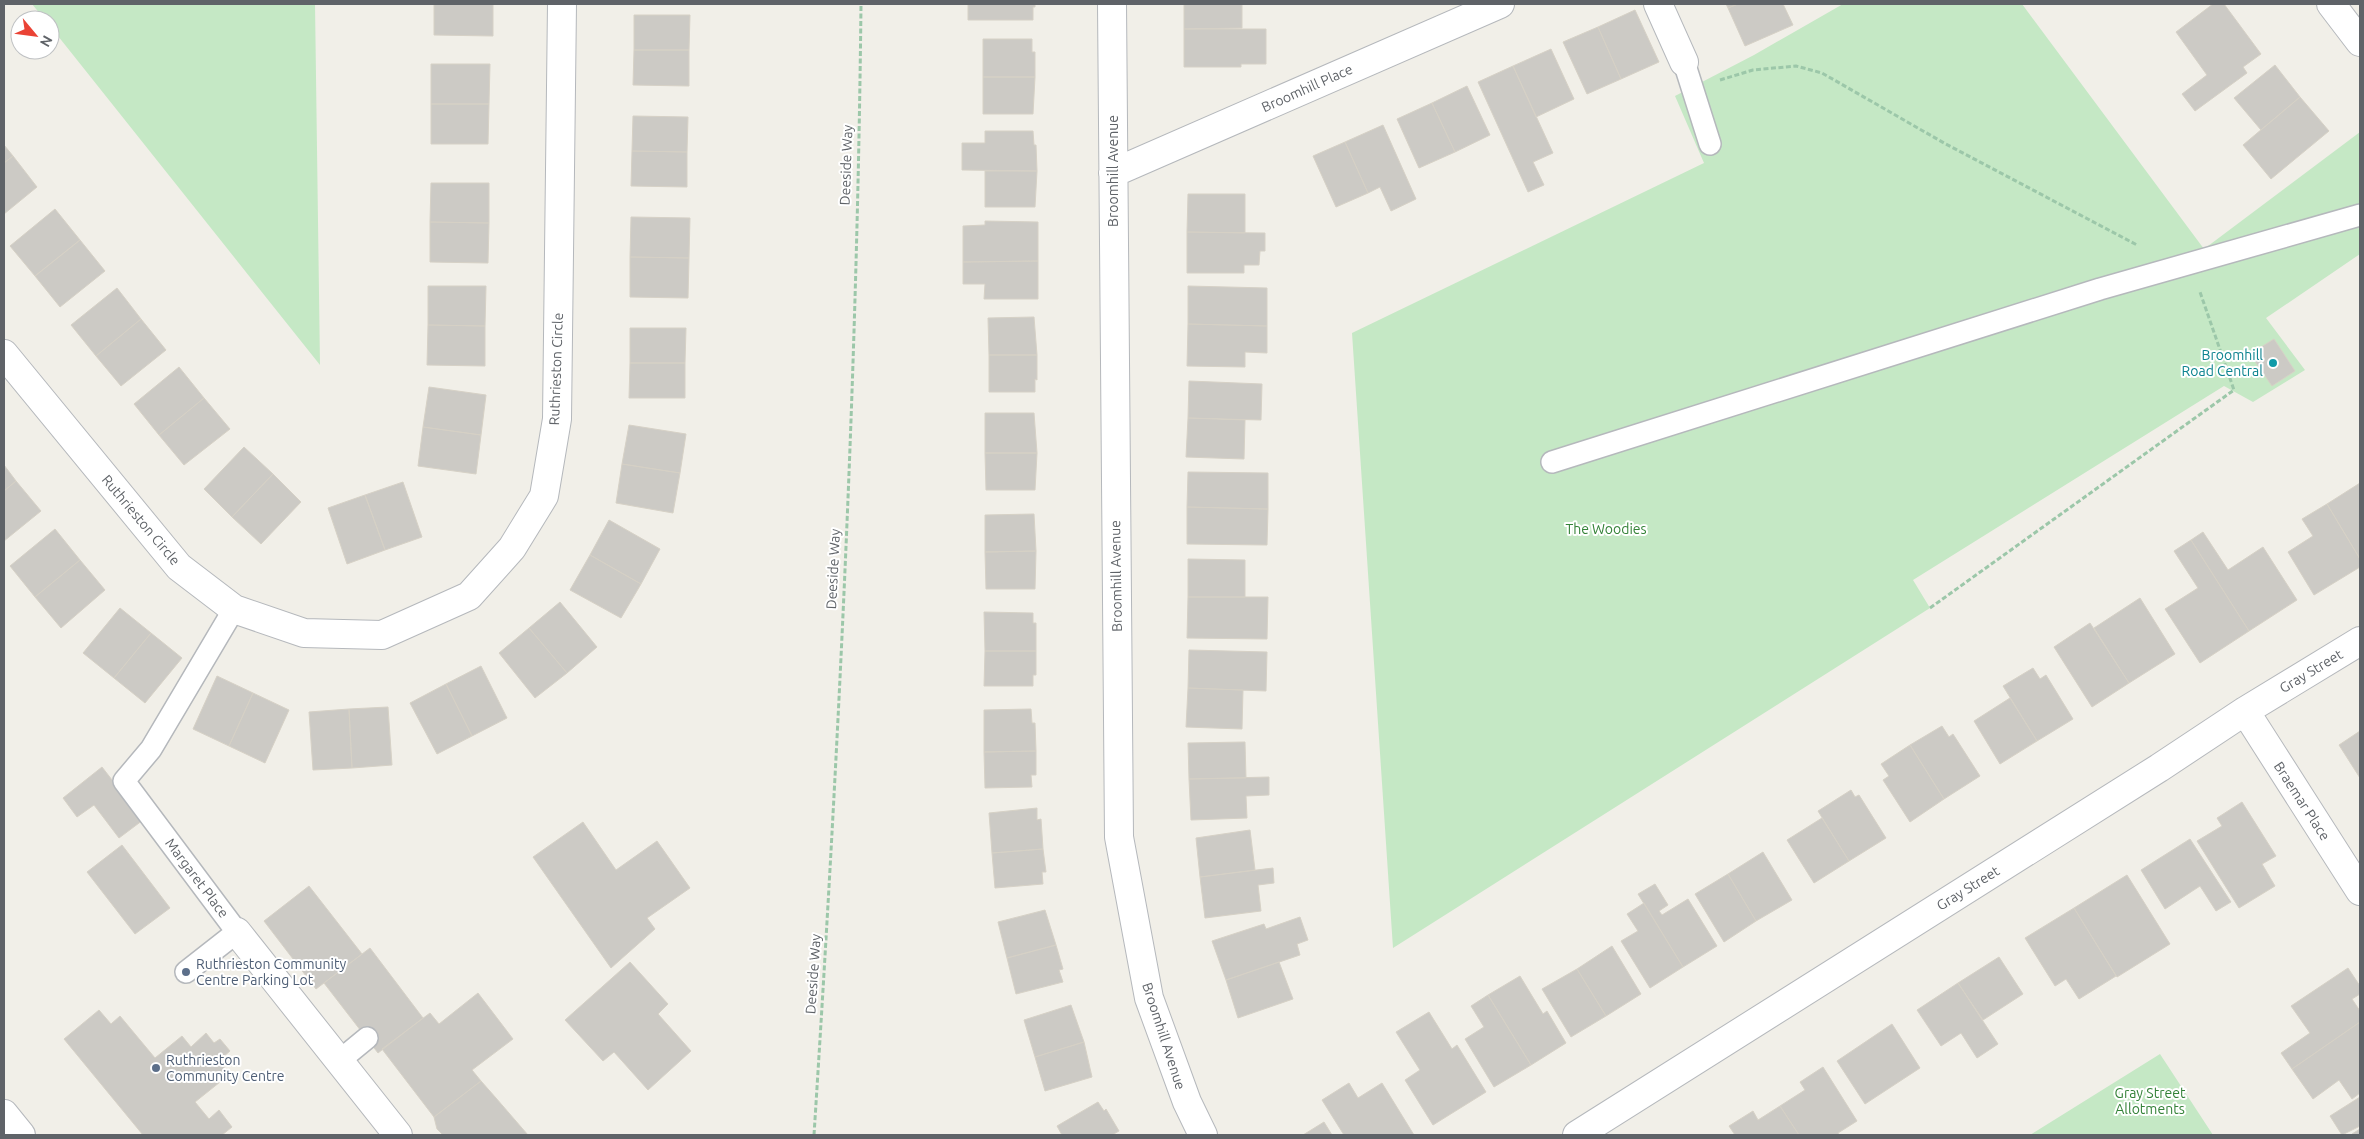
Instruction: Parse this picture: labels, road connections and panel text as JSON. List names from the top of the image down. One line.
{"streets":{"street":["Broomhill Place","Broomhill Avenue","Ruthrieston Circle","Gray Street","Braemar Place","Margaret Place"],"path":["Deeside Way"]},"crossings":[["Broomhill Place","Broomhill Avenue"],["Ruthrieston Circle","Margaret Place"],["Gray Street","Braemar Place"]],"parks":["The Woodies","Gray Street Allotments"],"places":["Broomhill Road Central","Ruthrieston Community Centre Parking Lot","Ruthrieston Community Centre"],"north":"bottom right"}
